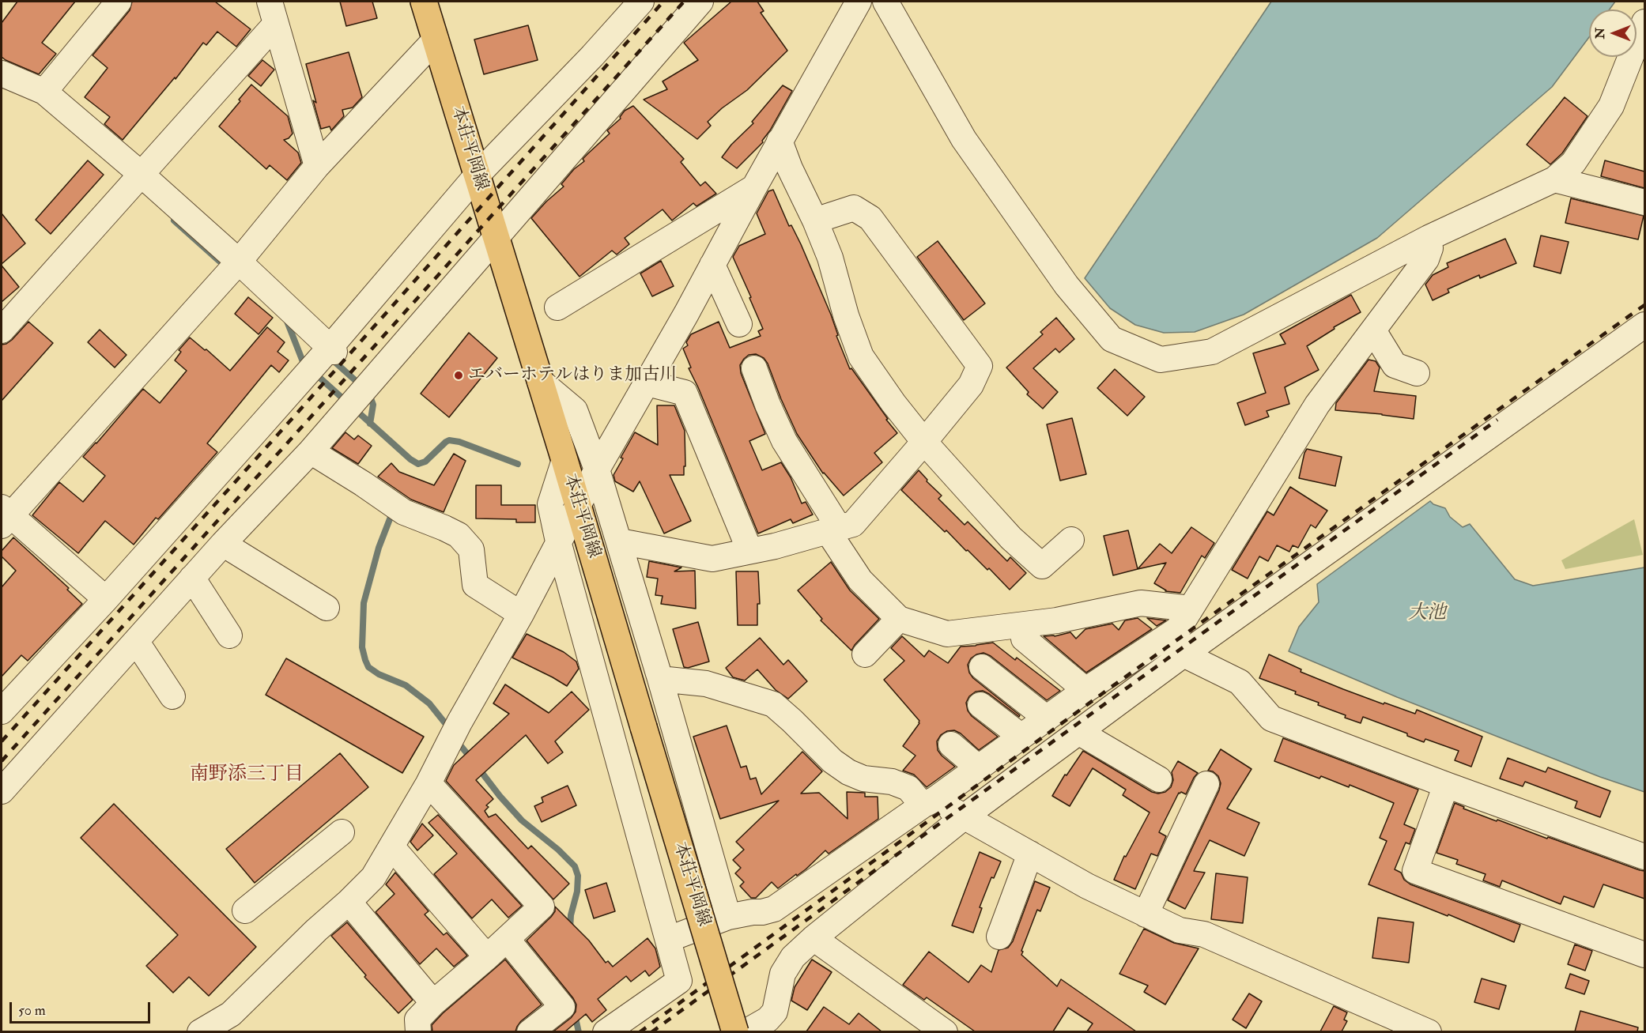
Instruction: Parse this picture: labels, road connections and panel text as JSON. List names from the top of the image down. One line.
{"streets":{"main road":["本荘平岡線"]},"districts":["南野添三丁目"],"water":["大池"],"places":["エバーホテルはりま加古川"],"scale_bar":"50 m","north":"left"}
